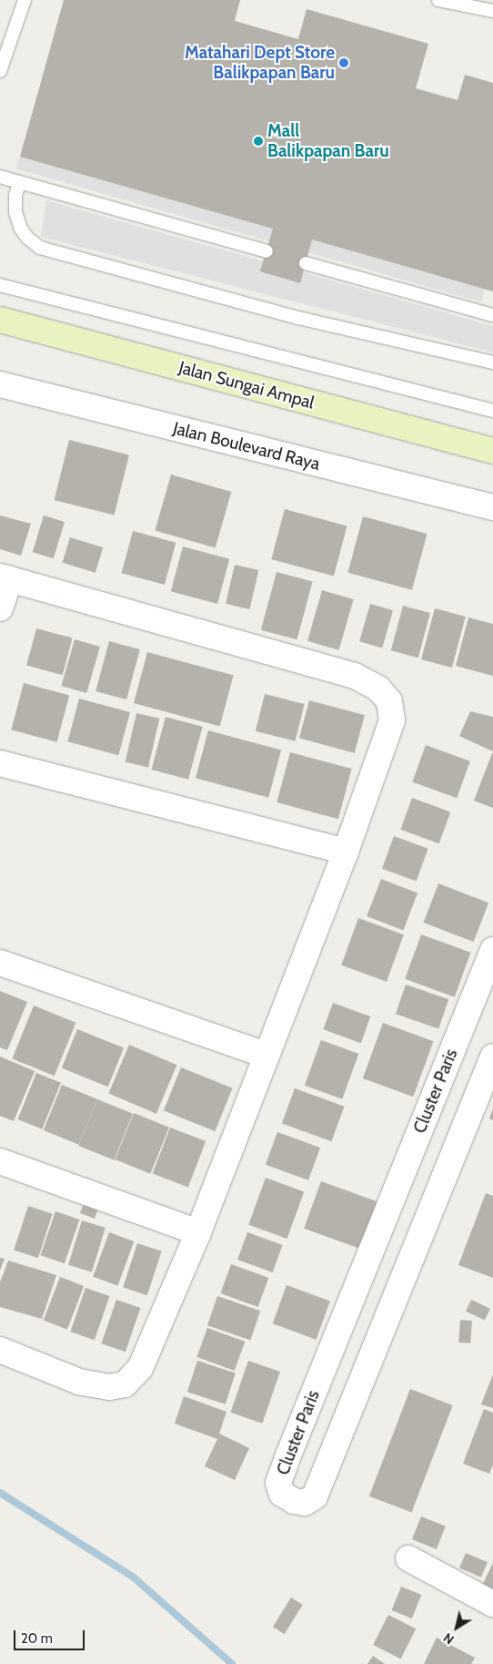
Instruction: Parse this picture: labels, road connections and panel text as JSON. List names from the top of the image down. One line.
{"streets":{"main road":["Jalan Sungai Ampal"],"street":["Jalan Boulevard Raya","Cluster Paris"]},"places":["Matahari Dept Store Balikpapan Baru","Mall Balikpapan Baru"],"scale_bar":"20 m","north":"bottom left"}
